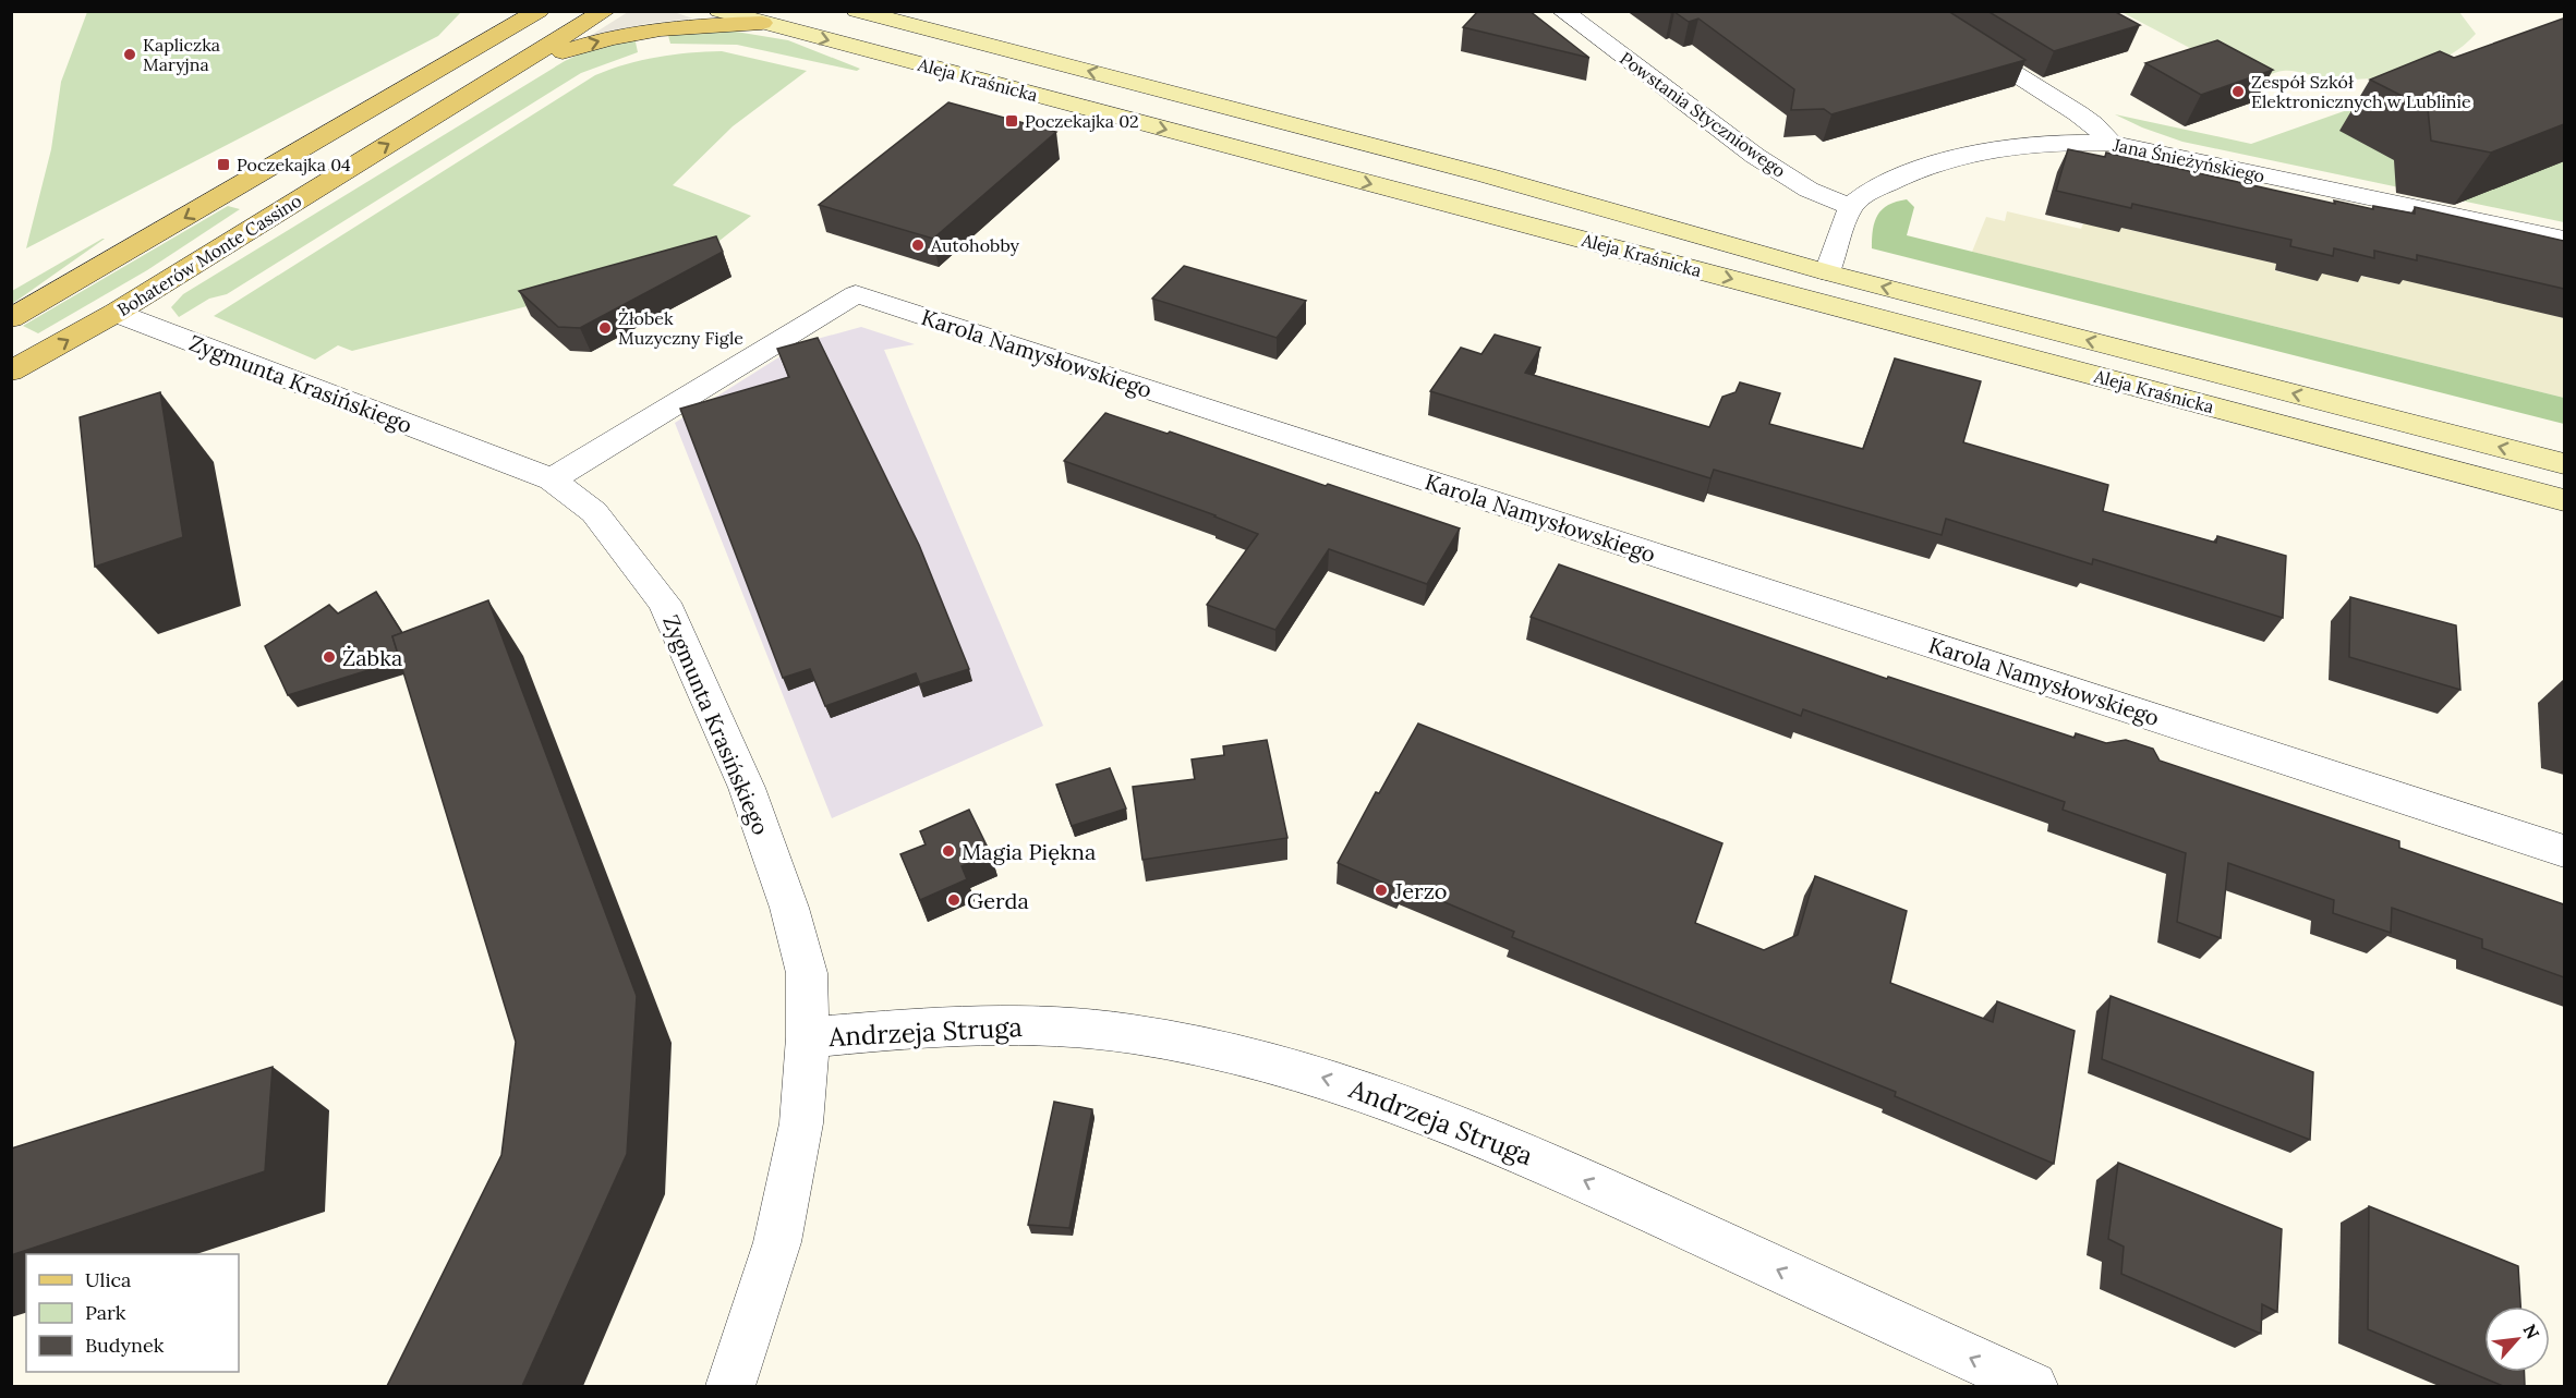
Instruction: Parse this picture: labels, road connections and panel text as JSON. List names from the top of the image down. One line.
{"streets":{"main road":["Aleja Kraśnicka","Bohaterów Monte Cassino"],"street":["Powstania Styczniowego","Jana Śnieżyńskiego","Karola Namysłowskiego","Zygmunta Krasińskiego","Andrzeja Struga"]},"crossings":[["Powstania Styczniowego","Jana Śnieżyńskiego"],["Bohaterów Monte Cassino","Zygmunta Krasińskiego"],["Karola Namysłowskiego","Zygmunta Krasińskiego"],["Zygmunta Krasińskiego","Andrzeja Struga"]],"one_way":["Andrzeja Struga"],"places":{"other":["Kapliczka Maryjna","Zespół Szkół Elektronicznych w Lublinie","Autohobby","Żłobek Muzyczny Figle","Żabka","Magia Piękna","Jerzo","Gerda"],"transit":["Poczekajka 02","Poczekajka 04"]},"legend":["Ulica","Park","Budynek"],"north":"top right"}
